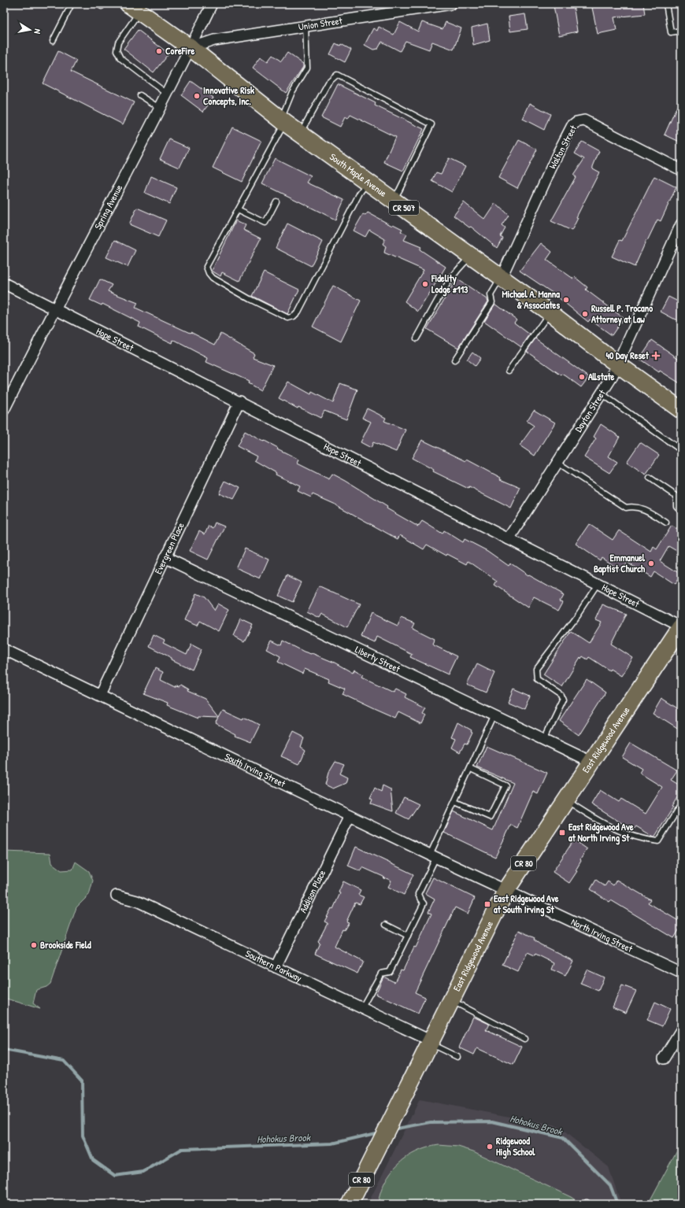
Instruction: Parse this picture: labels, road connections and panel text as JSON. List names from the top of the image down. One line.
{"streets":{"main road":["South Maple Avenue","CR 507","East Ridgewood Avenue","CR 80"],"street":["Union Street","Walton Street","Spring Avenue","Hope Street","Dayton Street","Evergreen Place","Liberty Street","South Irving Street","Addison Place","North Irving Street","Southern Parkway"]},"crossings":[["Union Street","South Maple Avenue"],["Union Street","Spring Avenue"],["Walton Street","South Maple Avenue"],["South Maple Avenue","Spring Avenue"],["South Maple Avenue","Dayton Street"],["Spring Avenue","Hope Street"],["Hope Street","Dayton Street"],["Hope Street","Evergreen Place"],["Hope Street","East Ridgewood Avenue"],["Evergreen Place","Liberty Street"],["Evergreen Place","South Irving Street"],["Liberty Street","East Ridgewood Avenue"],["East Ridgewood Avenue","South Irving Street"],["East Ridgewood Avenue","North Irving Street"],["East Ridgewood Avenue","Southern Parkway"],["South Irving Street","Addison Place"],["South Irving Street","North Irving Street"],["Addison Place","Southern Parkway"]],"water":["Hohokus Brook"],"places":{"other":["CoreFire","Innovative Risk Concepts, Inc.","Fidelity Lodge #113","Michael A. Manna & Associates","Russell P. Trocano Attorney at Law","Allstate","Emmanuel Baptist Church","Brookside Field","Ridgewood High School"],"health":["40 Day Reset"],"transit":["East Ridgewood Ave at North Irving St","East Ridgewood Ave at South Irving St"]},"north":"right"}
